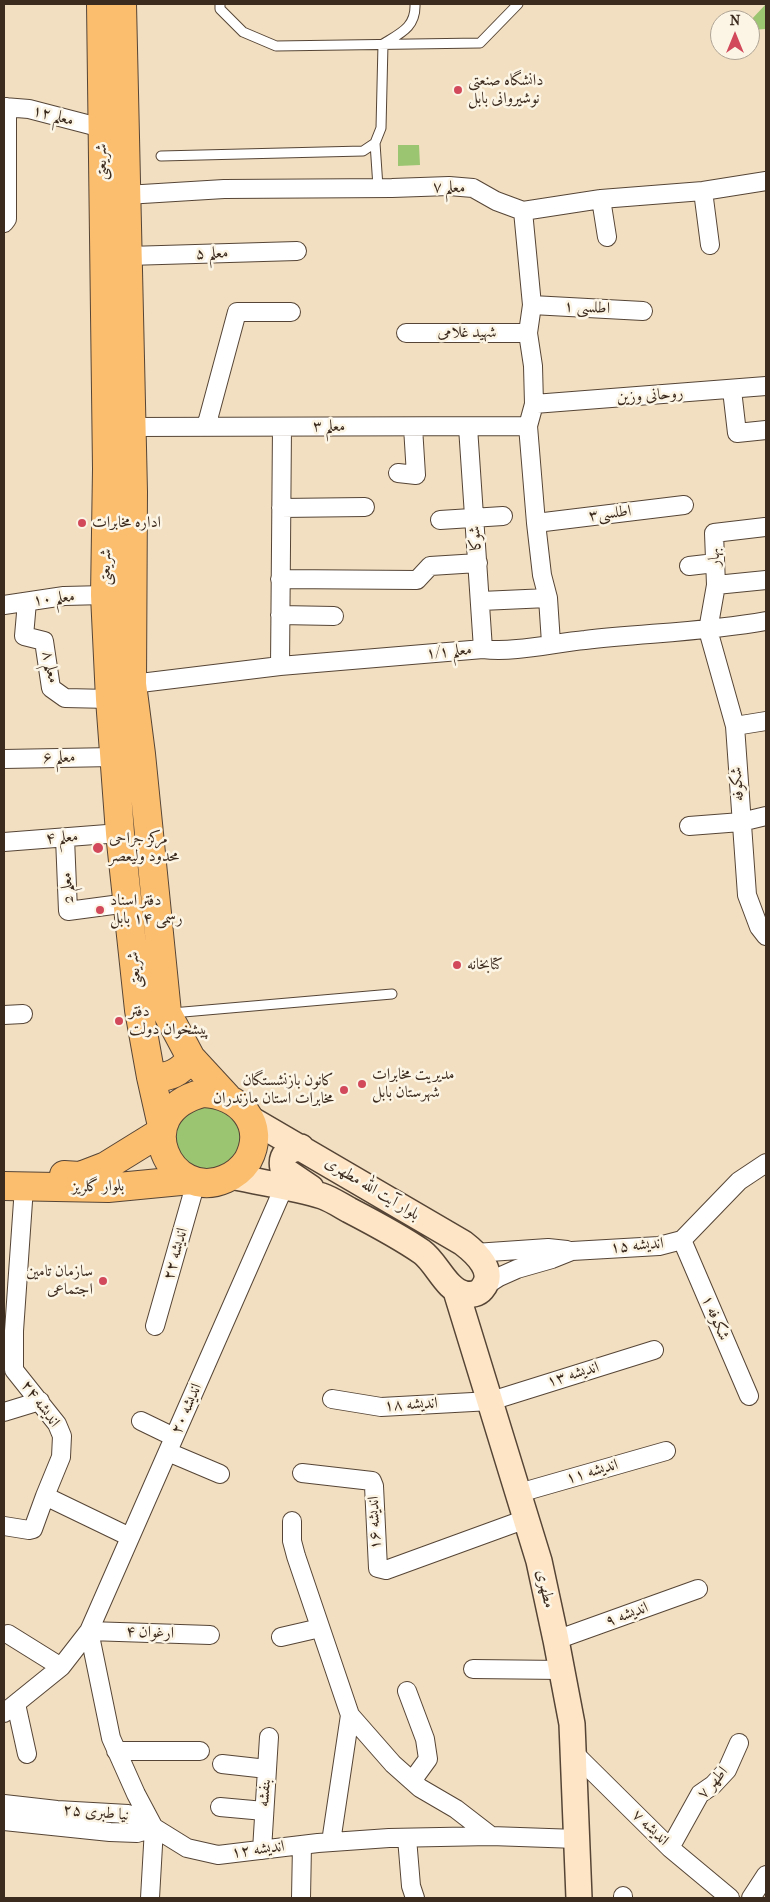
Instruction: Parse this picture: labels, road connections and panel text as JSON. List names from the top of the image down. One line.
{"streets":{"main road":["شریعتی","بلوار گلریز","بلوار آیت الله مطهری","مطهری"],"street":["معلم ۱۲","معلم ۷","معلم ۵","اطلسی ۱","شهید غلامی","روحانی وزین","معلم ۳","اطلسی۳","شوکا","بهار","معلم ۱۰","معلم ۱/۱","معلم ۸","معلم ۶","شکوفه","معلم ۴","معلم 2","اندیشه ۱۵","اندیشه ۲۲","شکوفه ۱","اندیشه ١٣","اندیشه ۲۴","اندیشه ۱۸","اندیشه ۲۰","اندیشه ۱۱","اندیشه ۱۶","اندیشه ۹","ارغوان ۴","اطهر ۷","بنفشه","نیا طبری ۲۵","اندیشه ۷","اندیشه ۱۲"]},"crossings":[["معلم ۱۲","شریعتی"],["شریعتی","معلم ۷"],["شریعتی","معلم ۵"],["شریعتی","معلم ۳"],["شریعتی","معلم ۱۰"],["شریعتی","معلم ۱/۱"],["شریعتی","معلم ۸"],["شریعتی","معلم ۶"],["شریعتی","معلم ۴"],["شریعتی","معلم 2"],["شریعتی","بلوار گلریز"],["شریعتی","بلوار آیت الله مطهری"],["شریعتی","اندیشه ۲۲"],["معلم ۳","شوکا"],["شوکا","معلم ۱/۱"],["بهار","معلم ۱/۱"],["بهار","شکوفه"],["معلم ۱۰","معلم ۸"],["معلم ۱/۱","معلم ۸"],["معلم ۱/۱","شکوفه"],["معلم ۴","معلم 2"],["بلوار گلریز","بلوار آیت الله مطهری"],["بلوار گلریز","اندیشه ۲۲"],["بلوار گلریز","اندیشه ۲۴"],["بلوار آیت الله مطهری","اندیشه ۱۵"],["بلوار آیت الله مطهری","اندیشه ۲۲"],["بلوار آیت الله مطهری","اندیشه ۲۰"],["بلوار آیت الله مطهری","مطهری"],["اندیشه ۱۵","شکوفه ۱"],["اندیشه ۱۵","مطهری"],["اندیشه ١٣","اندیشه ۱۸"],["اندیشه ١٣","مطهری"],["اندیشه ۱۸","مطهری"],["اندیشه ۲۰","ارغوان ۴"],["اندیشه ۱۱","مطهری"],["اندیشه ۱۶","مطهری"],["مطهری","اندیشه ۹"],["مطهری","اندیشه ۷"],["مطهری","اندیشه ۱۲"],["اطهر ۷","اندیشه ۷"],["بنفشه","اندیشه ۱۲"],["نیا طبری ۲۵","اندیشه ۱۲"]],"places":["دانشگاه صنعتی نوشیروانی بابل","اداره مخابرات","مرکز جراحی محدود ولیعصر","دفتر اسناد رسمی ۱۴ بابل","کتابخانه","دفتر پیشخوان دولت","مدیریت مخابرات شهرستان بابل","کانون بازنشستگان مخابرات استان مازندران","سازمان تامین اجتماعی"],"north":"top"}
